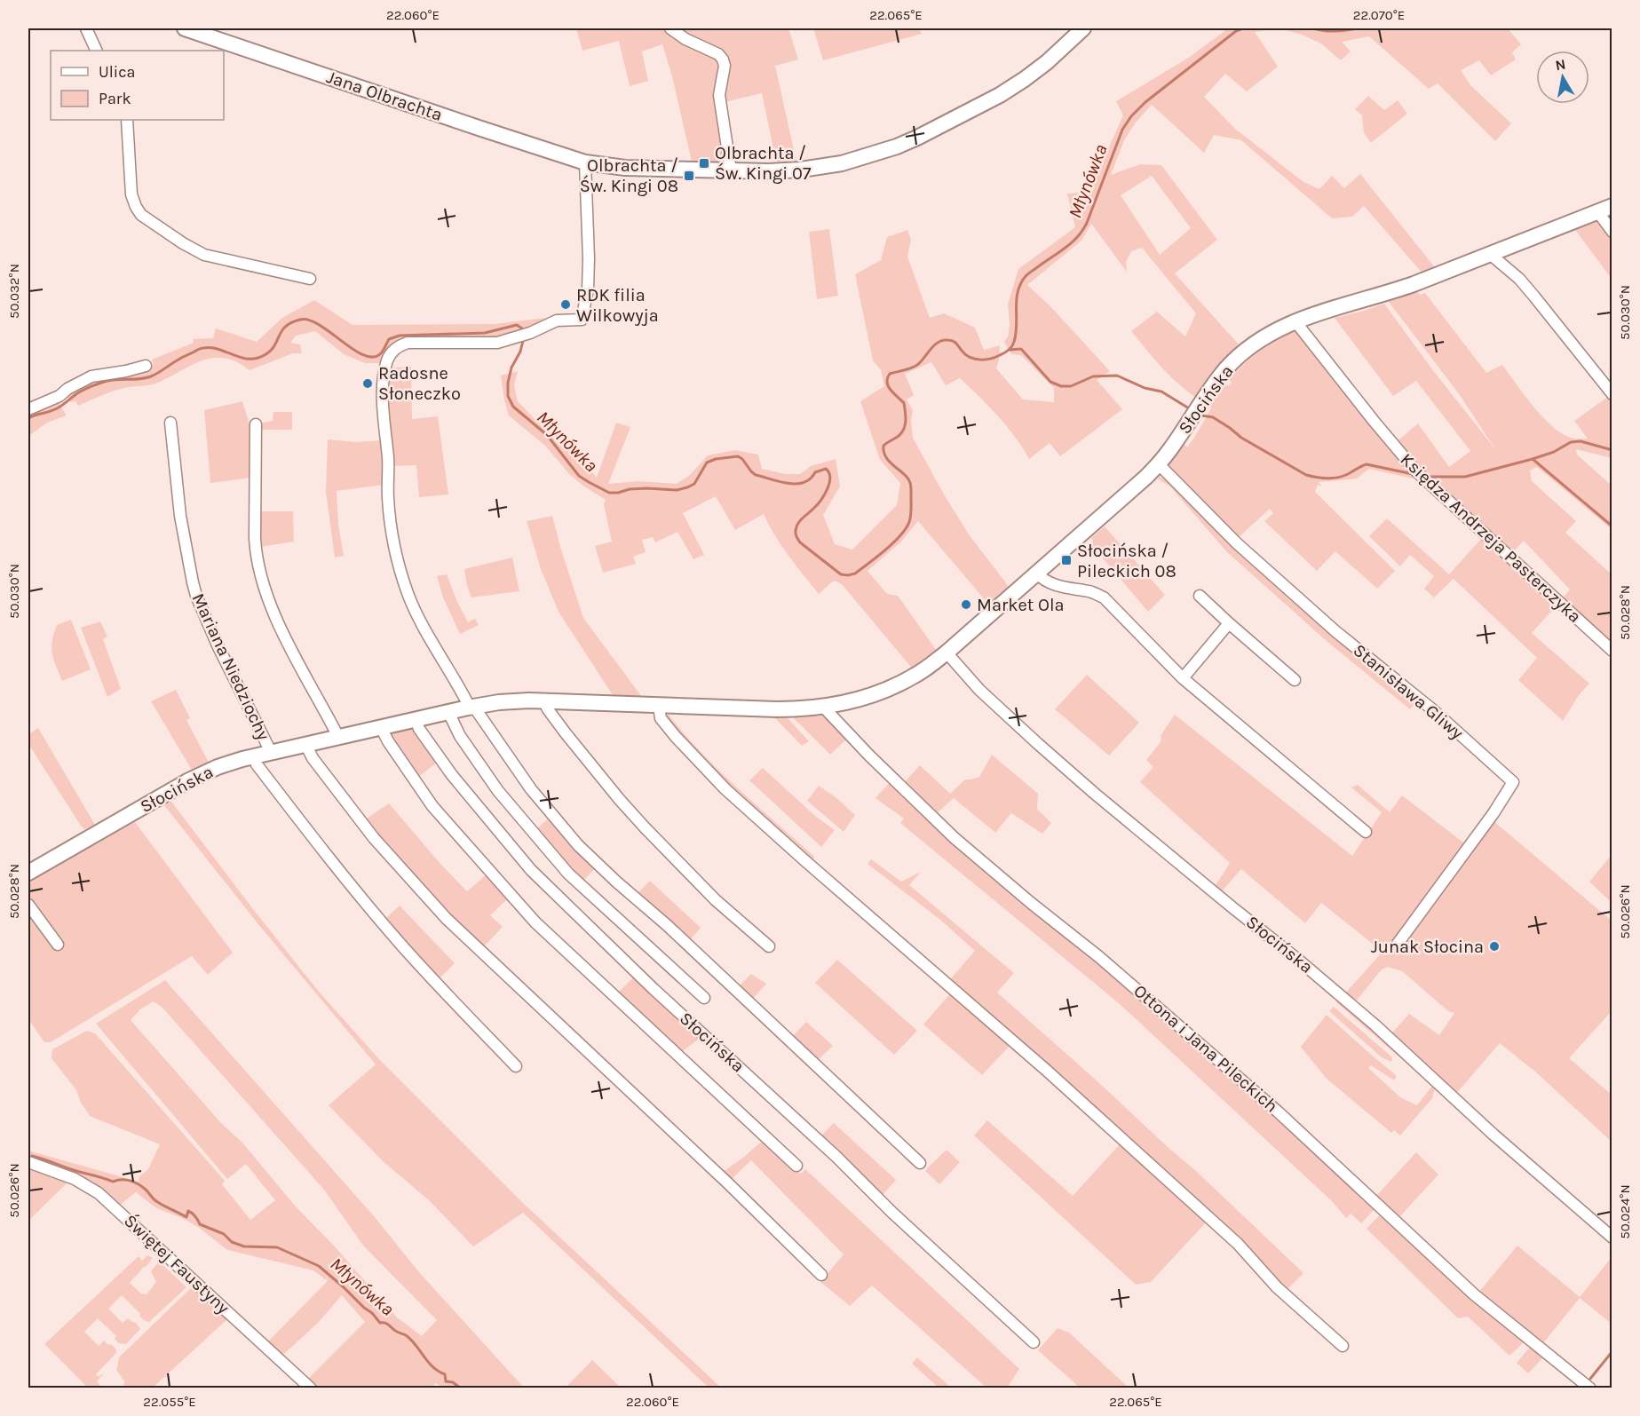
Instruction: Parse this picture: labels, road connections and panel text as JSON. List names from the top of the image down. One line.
{"streets":{"street":["Jana Olbrachta","Słocińska","Księdza Andrzeja Pasterczyka","Mariana Niedziochy","Stanisława Gliwy","Ottona i Jana Pileckich","Świętej Faustyny"]},"crossings":[["Słocińska","Księdza Andrzeja Pasterczyka"],["Słocińska","Mariana Niedziochy"],["Słocińska","Stanisława Gliwy"],["Słocińska","Ottona i Jana Pileckich"]],"water":["Młynówka"],"places":{"transit":["Olbrachta / Św. Kingi 07","Olbrachta / Św. Kingi 08","Słocińska / Pileckich 08"],"other":["RDK filia Wilkowyja","Radosne Słoneczko","Market Ola","Junak Słocina"]},"legend":["Ulica","Park"],"north":"top","coordinates":["22.060°E","22.065°E","22.070°E","50.032°N","50.030°N","50.028°N","50.026°N","50.024°N","22.055°E"]}
